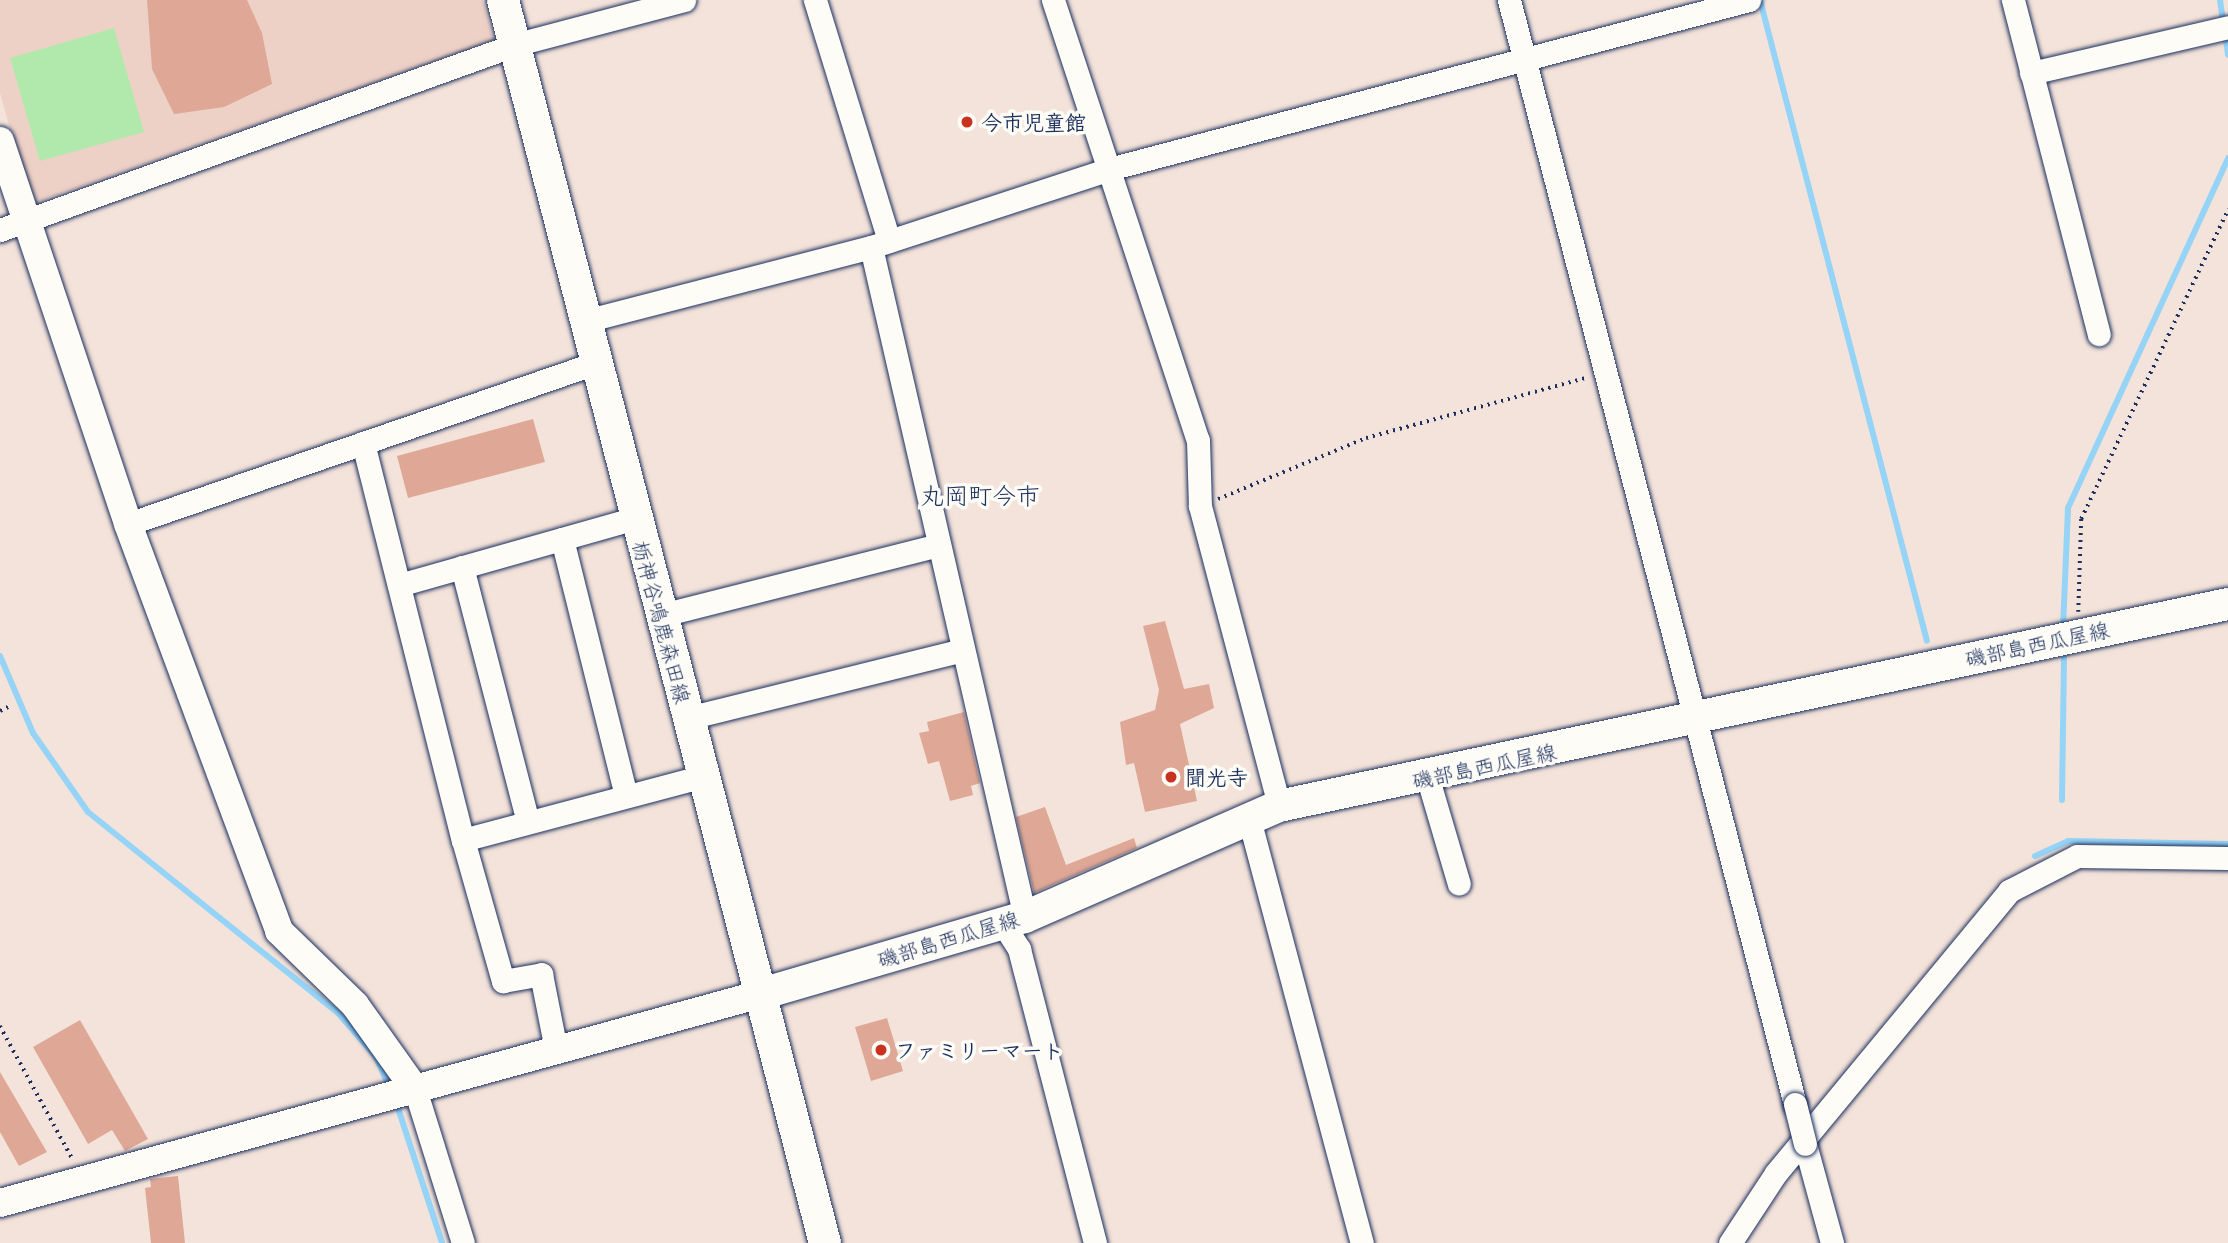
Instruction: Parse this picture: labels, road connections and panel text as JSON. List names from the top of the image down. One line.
{"streets":{"main road":["栃神谷鳴鹿森田線","磯部島西瓜屋線"]},"crossings":[["栃神谷鳴鹿森田線","磯部島西瓜屋線"]],"districts":["丸岡町今市"],"places":["今市児童館","聞光寺","ファミリーマート"]}
